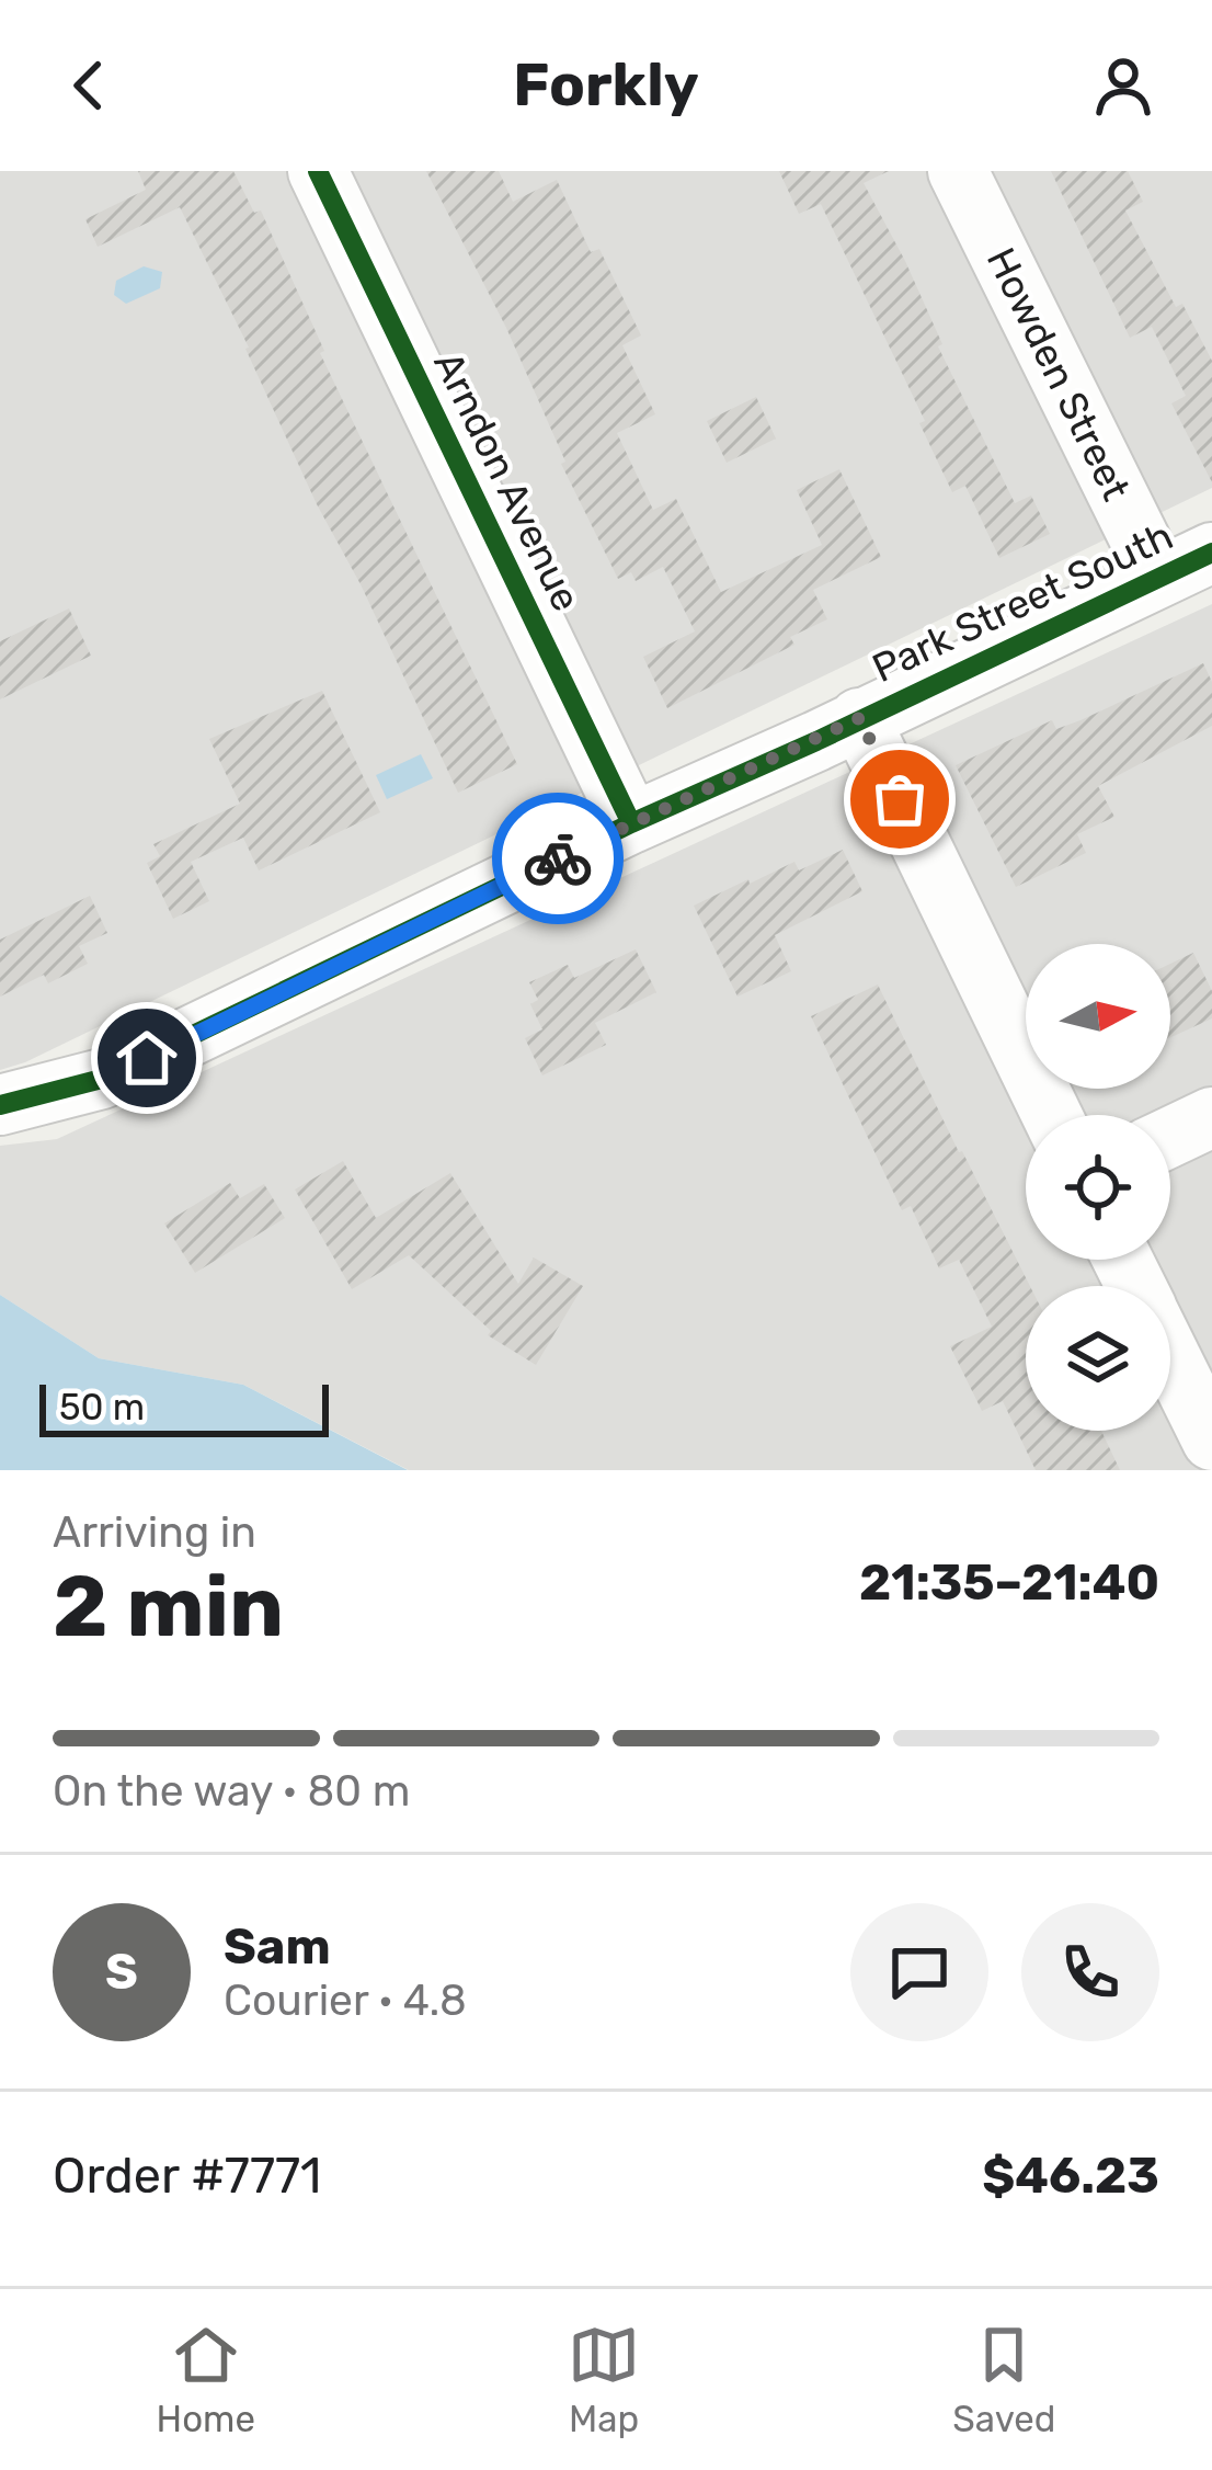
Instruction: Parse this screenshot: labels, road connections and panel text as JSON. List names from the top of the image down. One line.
{"streets":{"street":["Howden Street","Arndon Avenue","Park Street South"]},"crossings":[["Howden Street","Park Street South"],["Arndon Avenue","Park Street South"]],"scale_bar":"50 m","north":"right","page":{"header":"Forkly","scale":"50 m","heading":["2 min","Arriving in","21:35–21:40"],"panel":["Sam","Courier · 4.8","Order #7771","$46.23"],"bar":"On the way · 80 m","round":"S","tabs":["Home","Map","Saved"]}}
